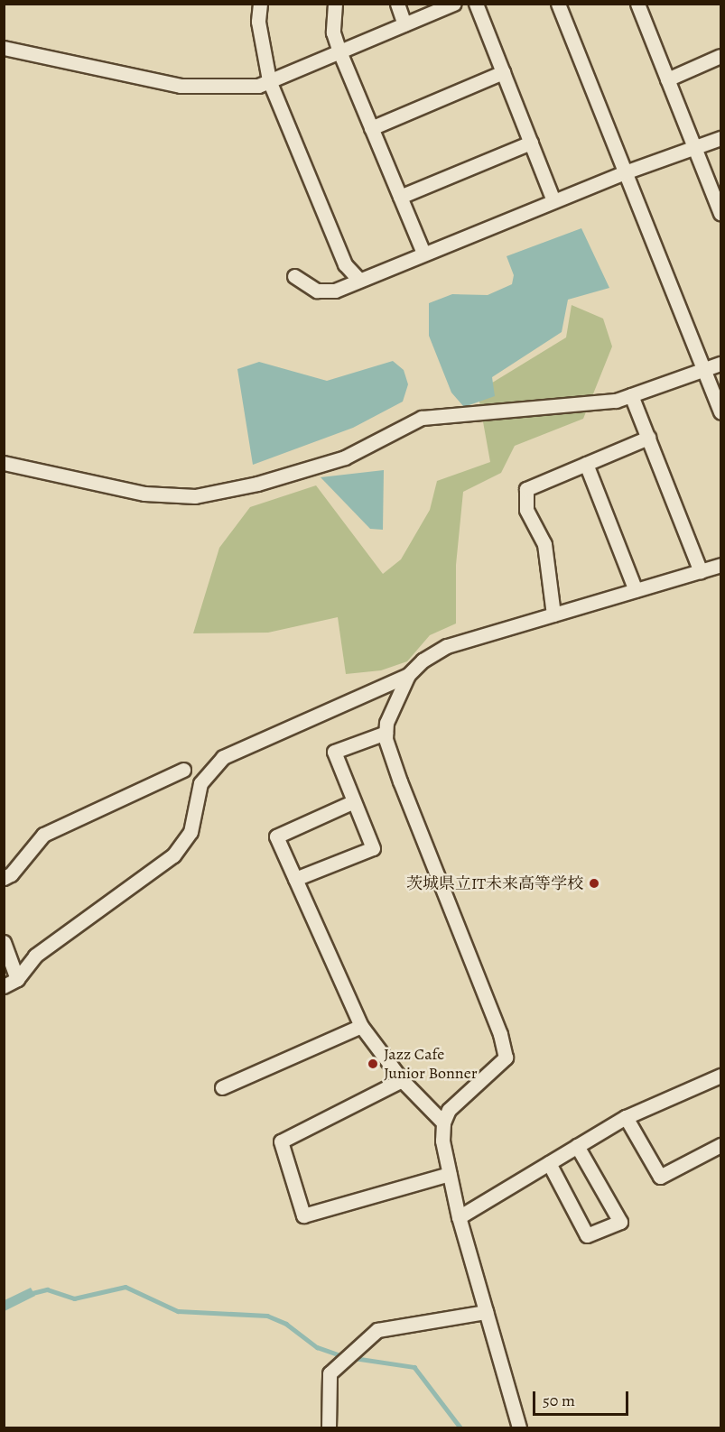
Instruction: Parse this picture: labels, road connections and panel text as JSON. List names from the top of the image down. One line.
{"places":["茨城県立IT未来高等学校","Jazz Cafe Junior Bonner"],"scale_bar":"50 m"}
